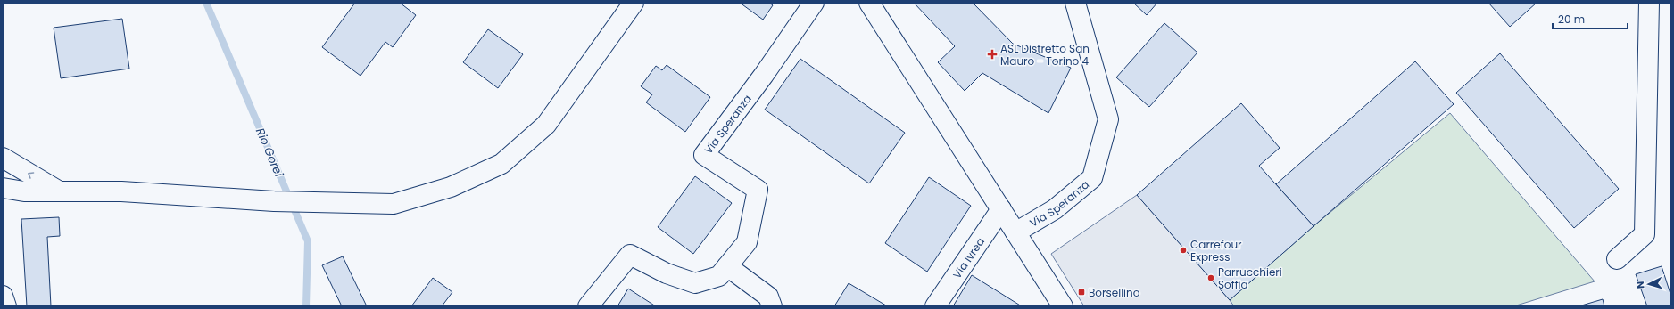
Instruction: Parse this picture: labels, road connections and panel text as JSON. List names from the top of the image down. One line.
{"streets":{"street":["Via Speranza","Via Ivrea"]},"water":["Rio Gorei"],"places":{"health":["ASL Distretto San Mauro - Torino 4"],"other":["Carrefour Express","Parrucchieri Soffia"],"transit":["Borsellino"]},"scale_bar":"20 m","north":"left"}
